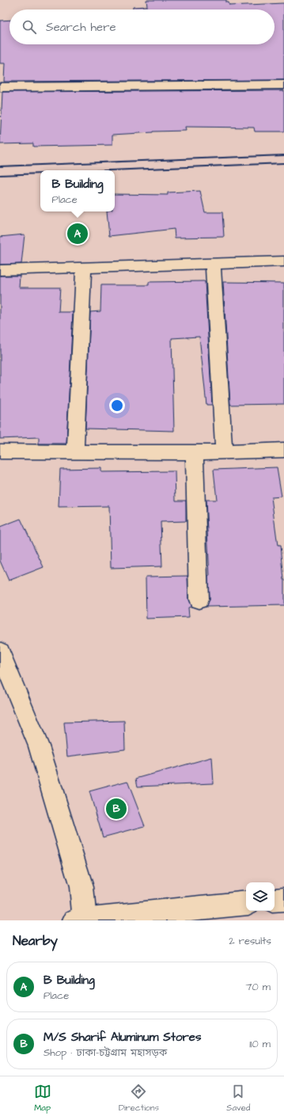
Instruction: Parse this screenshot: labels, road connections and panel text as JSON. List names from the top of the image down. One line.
{"page":{"search":"Search here","popup":["B Building","Place"],"pins":["A","B"],"heading":["Nearby","2 results"],"list":[{"mark":"A","name":"B Building","note":"Place","value":"70 m"},{"mark":"B","name":"M/S Sharif Aluminum Stores","note":"Shop · ঢাকা-চট্টগ্রাম মহাসড়ক","value":"110 m"}],"nav":["Map","Directions","Saved"]}}
